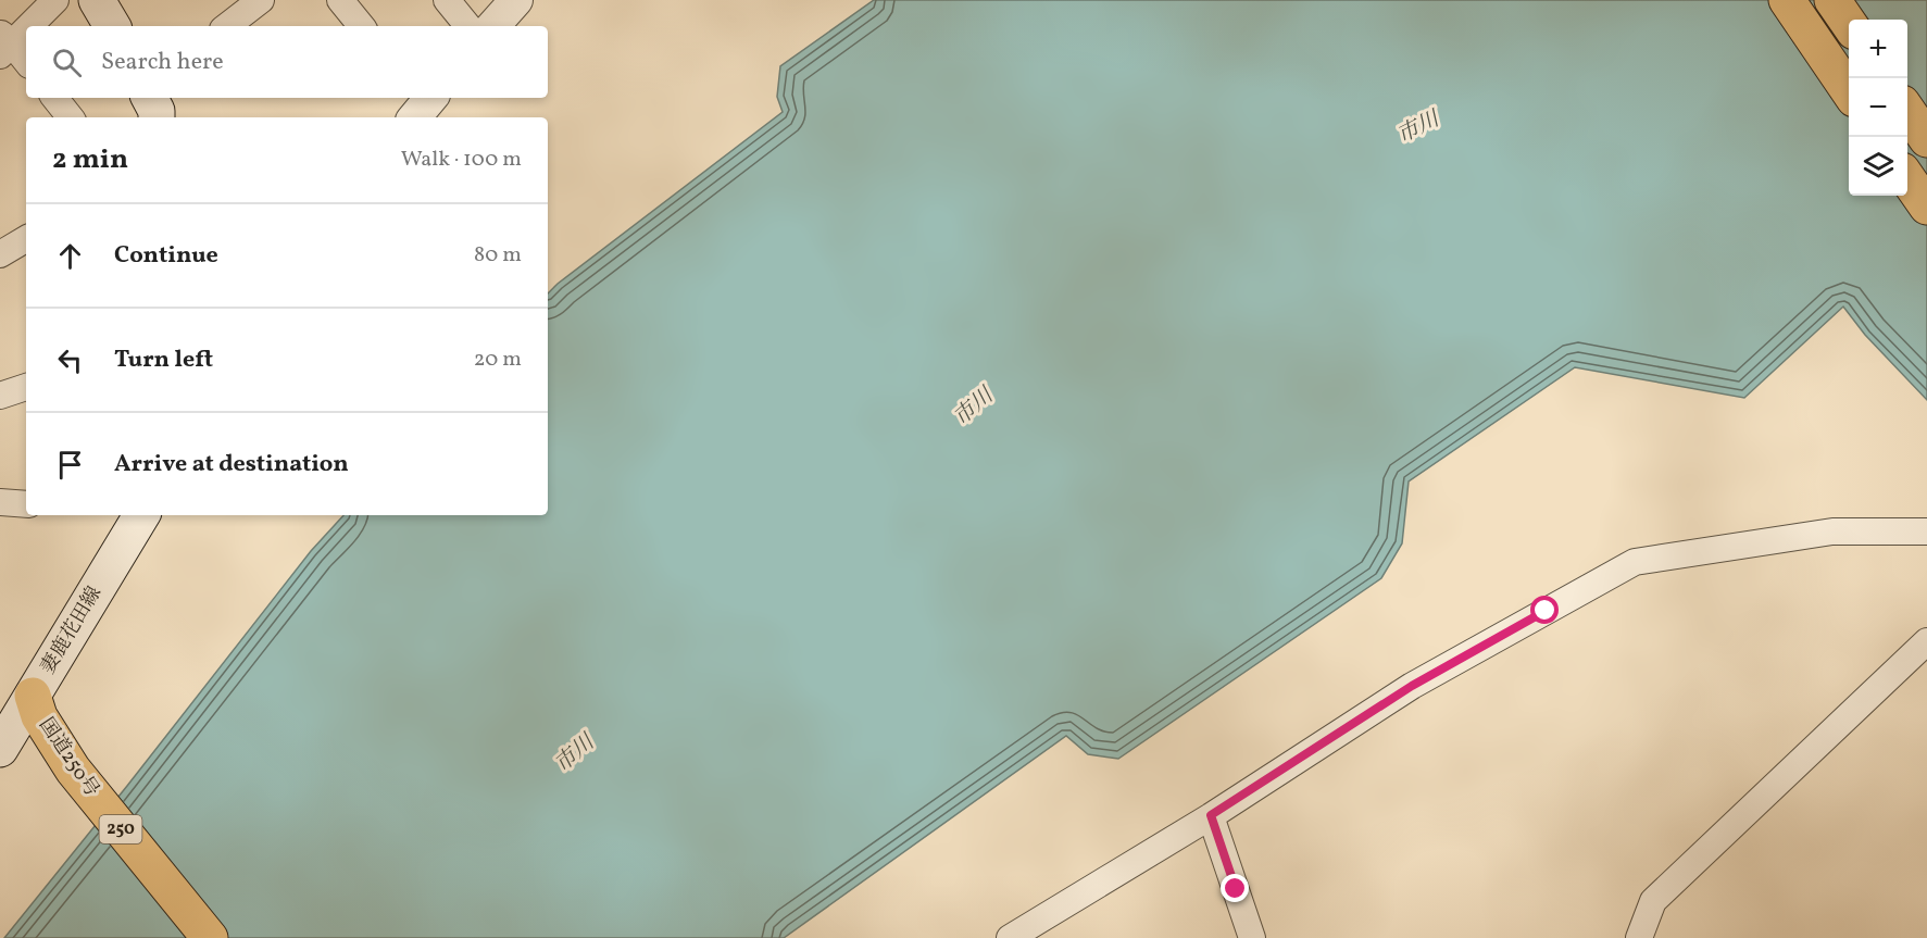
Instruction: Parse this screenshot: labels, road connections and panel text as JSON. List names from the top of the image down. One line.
{"streets":{"highway":["国道250号","250"],"main road":["妻鹿花田線"]},"crossings":[["妻鹿花田線","国道250号"]],"water":["市川"],"page":{"map_buttons":["+","−"],"search":"Search here","heading":["2 min","Walk · 100 m"],"list":[["Continue","80 m"],["Turn left","20 m"],"Arrive at destination"]}}
